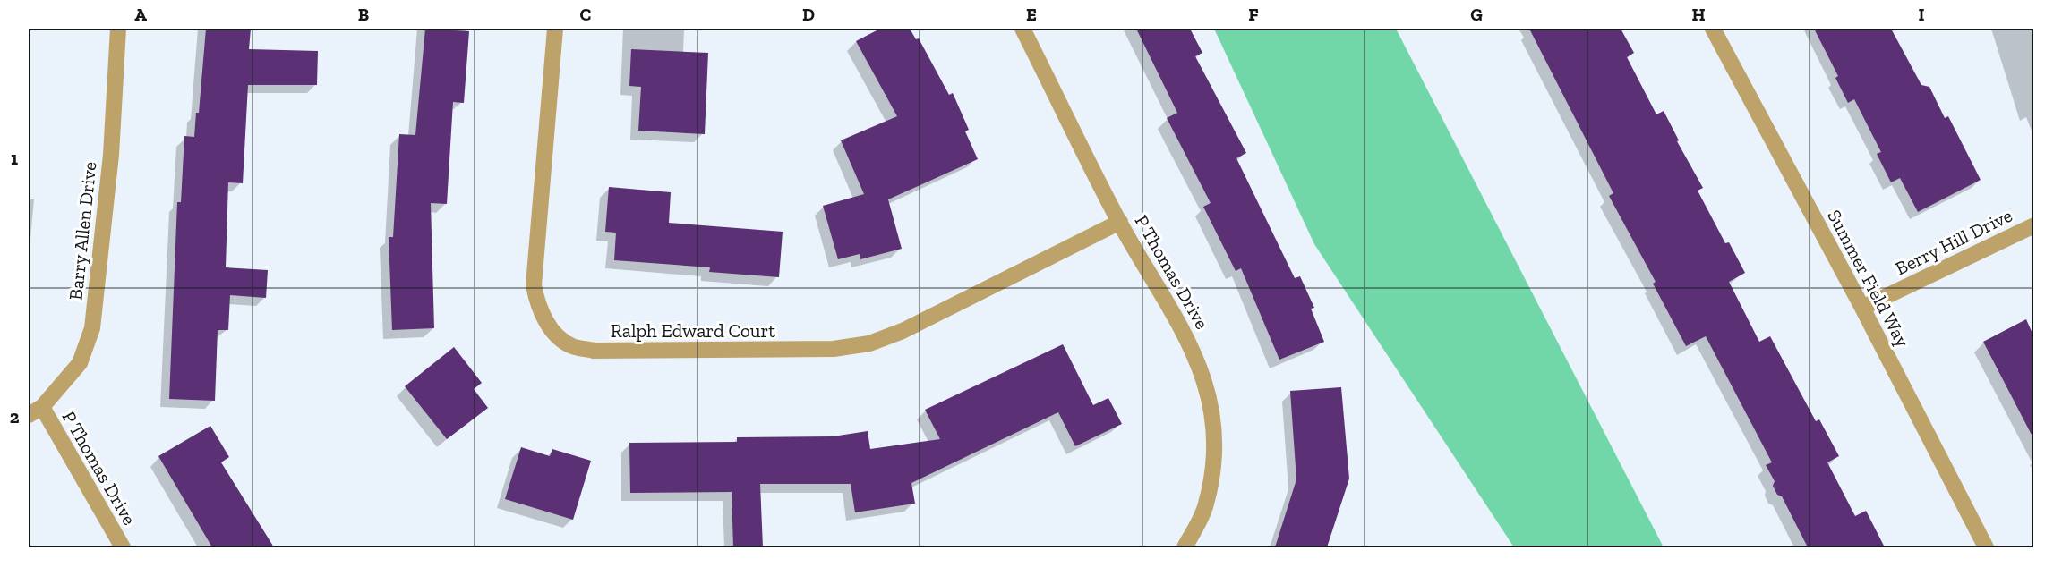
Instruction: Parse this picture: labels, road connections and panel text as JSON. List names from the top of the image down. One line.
{"streets":{"street":["Barry Allen Drive","Berry Hill Drive","P Thomas Drive","Summer Field Way","Ralph Edward Court"]},"crossings":[["Barry Allen Drive","P Thomas Drive"],["Berry Hill Drive","Summer Field Way"],["P Thomas Drive","Ralph Edward Court"]],"grid":{"columns":["A","B","C","D","E","F","G","H","I"],"rows":["1","2"]}}
